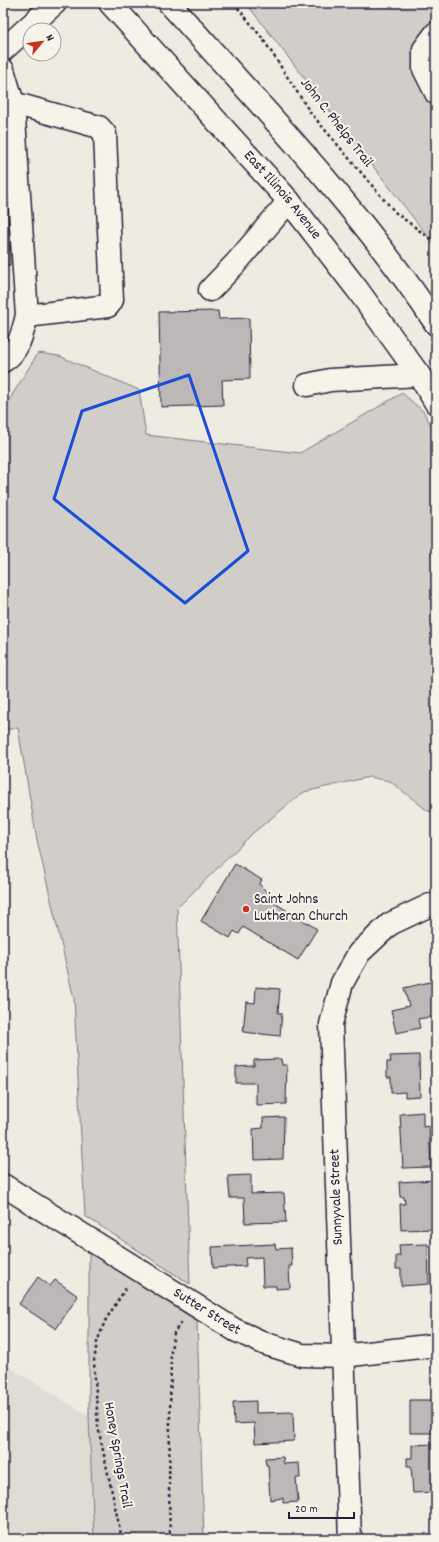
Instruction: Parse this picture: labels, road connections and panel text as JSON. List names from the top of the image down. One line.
{"streets":{"street":["East Illinois Avenue","Sunnyvale Street","Sutter Street"],"path":["John C. Phelps Trail","Honey Springs Trail"]},"crossings":[["Sunnyvale Street","Sutter Street"]],"places":["Saint Johns Lutheran Church"],"scale_bar":"20 m","north":"top right"}
